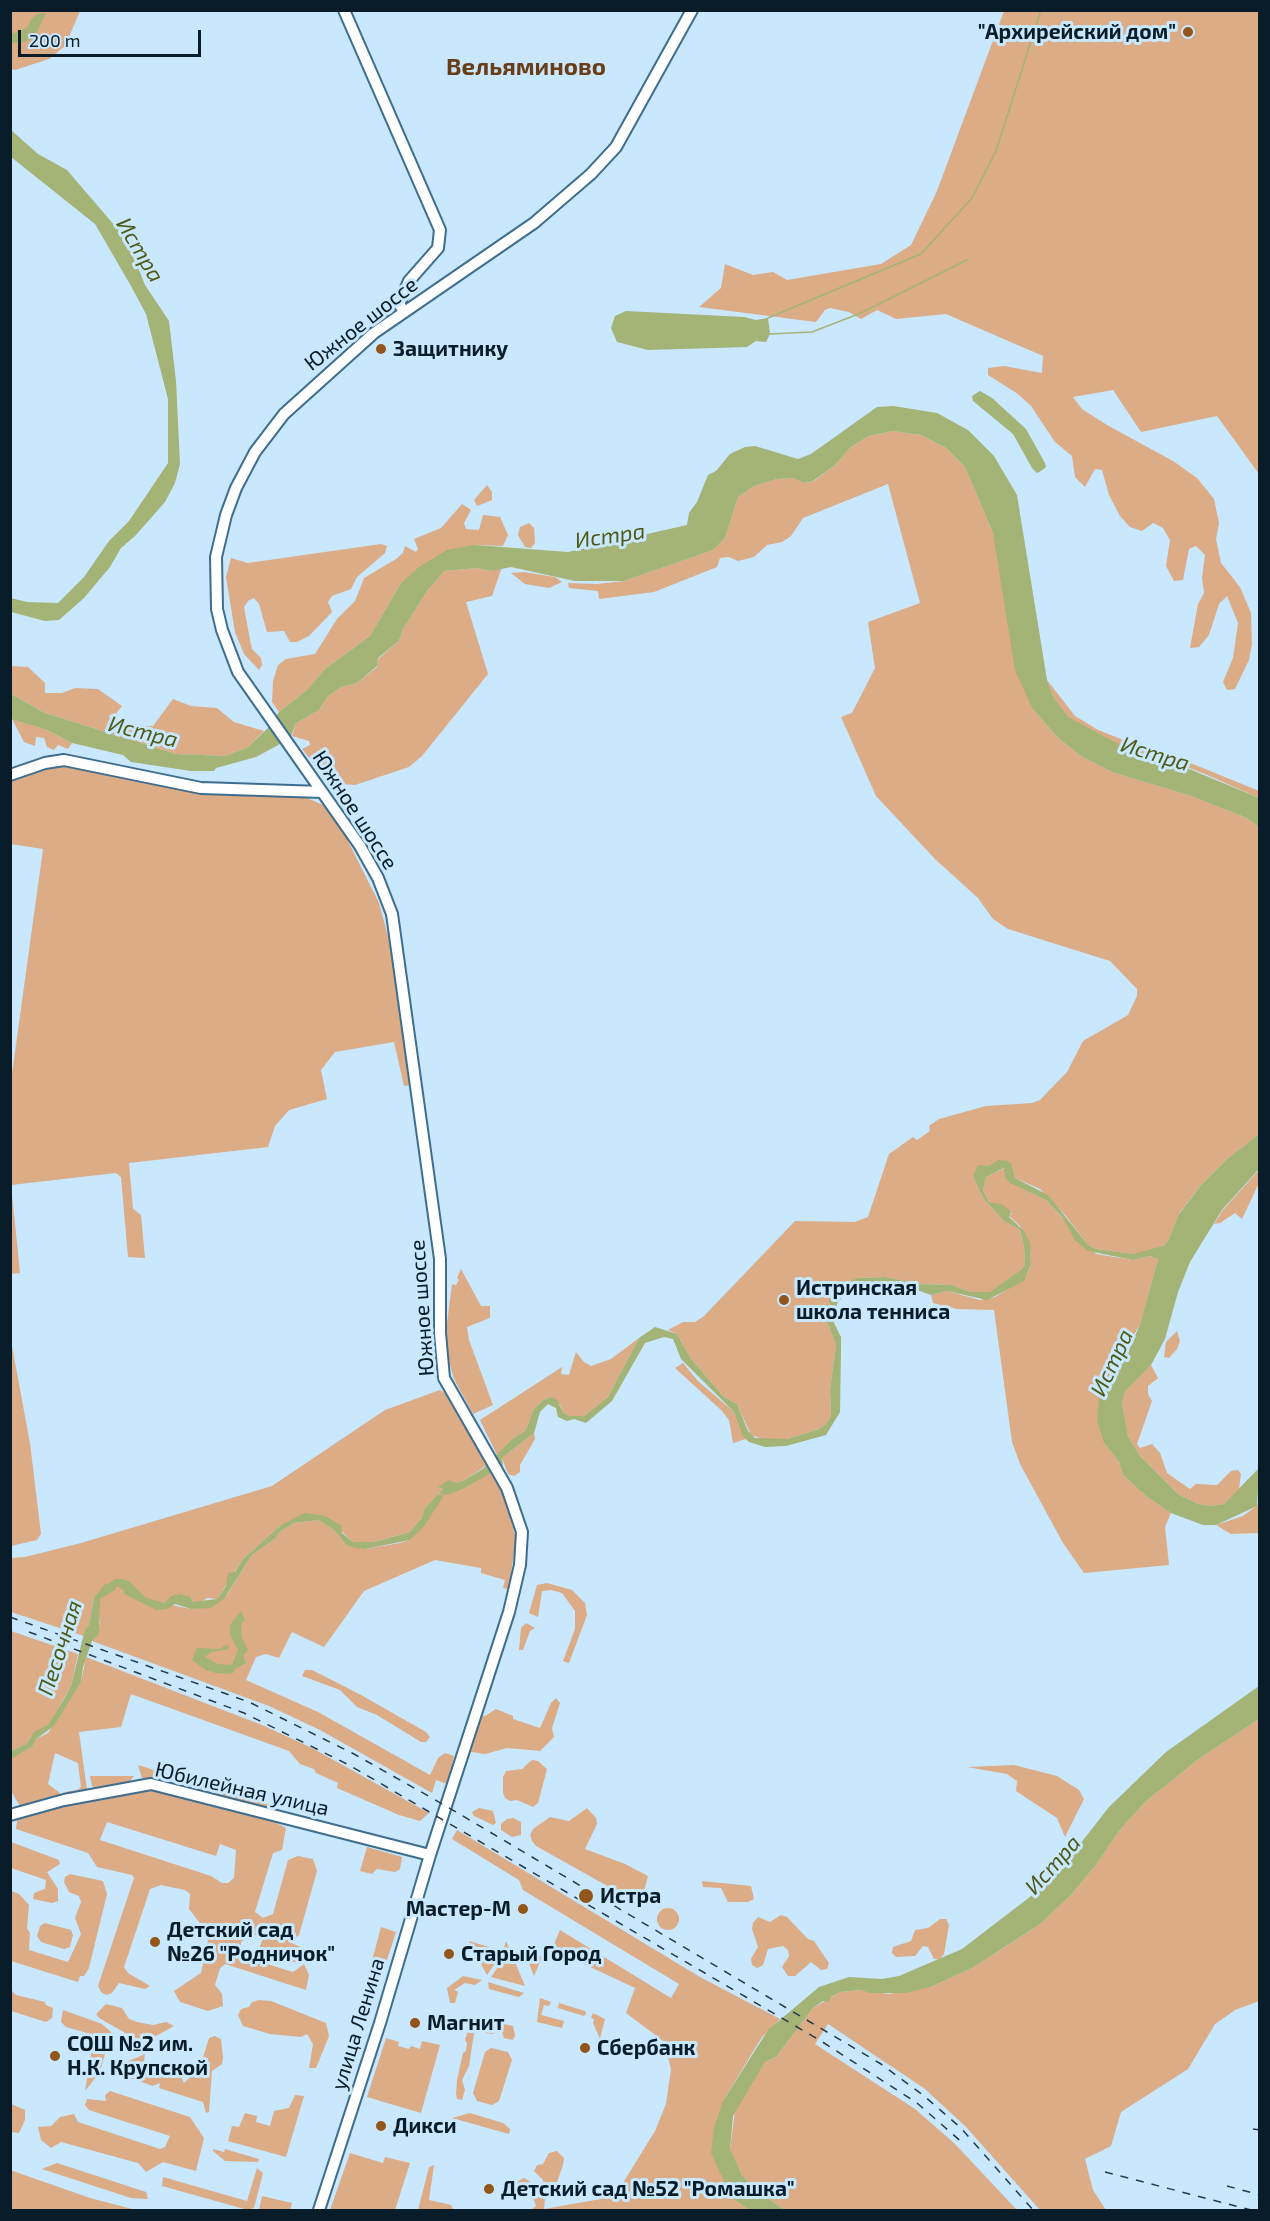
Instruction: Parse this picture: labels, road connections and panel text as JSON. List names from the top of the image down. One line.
{"streets":{"main road":["Южное шоссе","Юбилейная улица","улица Ленина"]},"crossings":[["Южное шоссе","Юбилейная улица"],["Южное шоссе","улица Ленина"],["Юбилейная улица","улица Ленина"]],"districts":["Вельяминово"],"water":["Истра","Песочная"],"places":["\"Архирейский дом\"","Защитнику","Истринская школа тенниса","Истра","Мастер-М","Детский сад №26 \"Родничок\"","Старый Город","Магнит","Сбербанк","СОШ №2 им. Н.К. Крупской","Дикси","Детский сад №52 \"Ромашка\""],"scale_bar":"200 m"}
